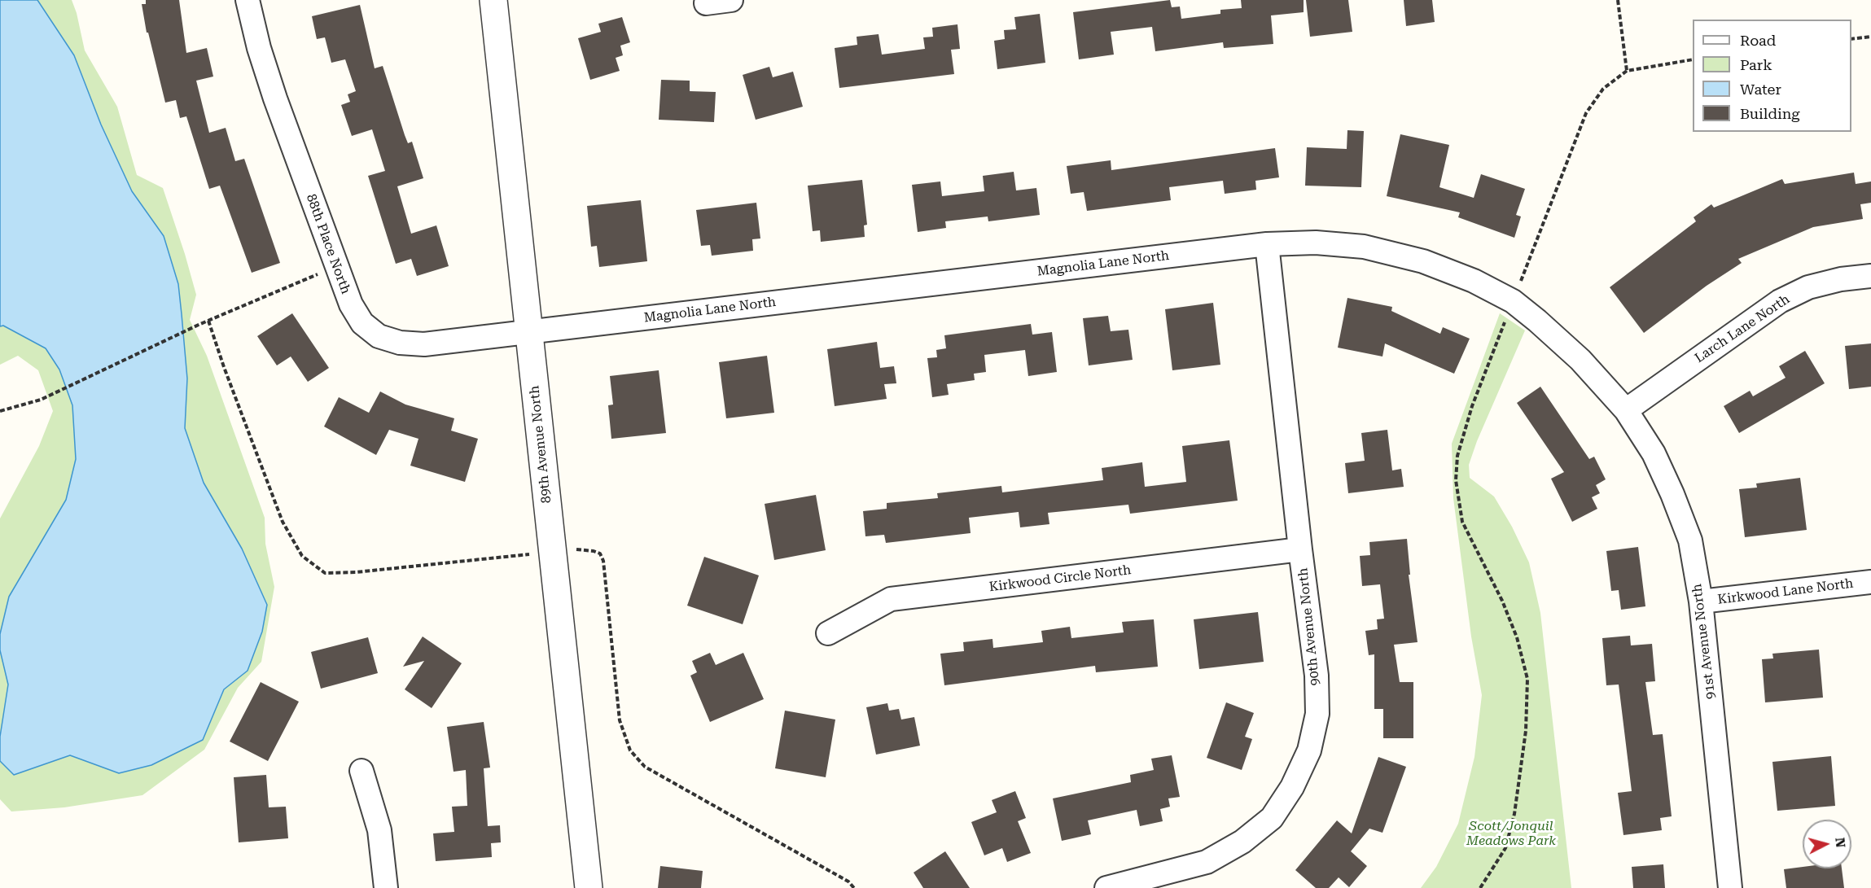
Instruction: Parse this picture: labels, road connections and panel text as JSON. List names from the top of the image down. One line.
{"streets":{"street":["88th Place North","Magnolia Lane North","Larch Lane North","89th Avenue North","Kirkwood Circle North","Kirkwood Lane North","90th Avenue North","91st Avenue North"]},"crossings":[["88th Place North","Magnolia Lane North"],["88th Place North","89th Avenue North"],["Magnolia Lane North","Larch Lane North"],["Magnolia Lane North","89th Avenue North"],["Magnolia Lane North","90th Avenue North"],["Magnolia Lane North","91st Avenue North"],["Larch Lane North","91st Avenue North"],["Kirkwood Circle North","90th Avenue North"],["Kirkwood Lane North","91st Avenue North"]],"parks":["Scott/Jonquil Meadows Park"],"legend":["Road","Park","Water","Building"],"north":"right"}
